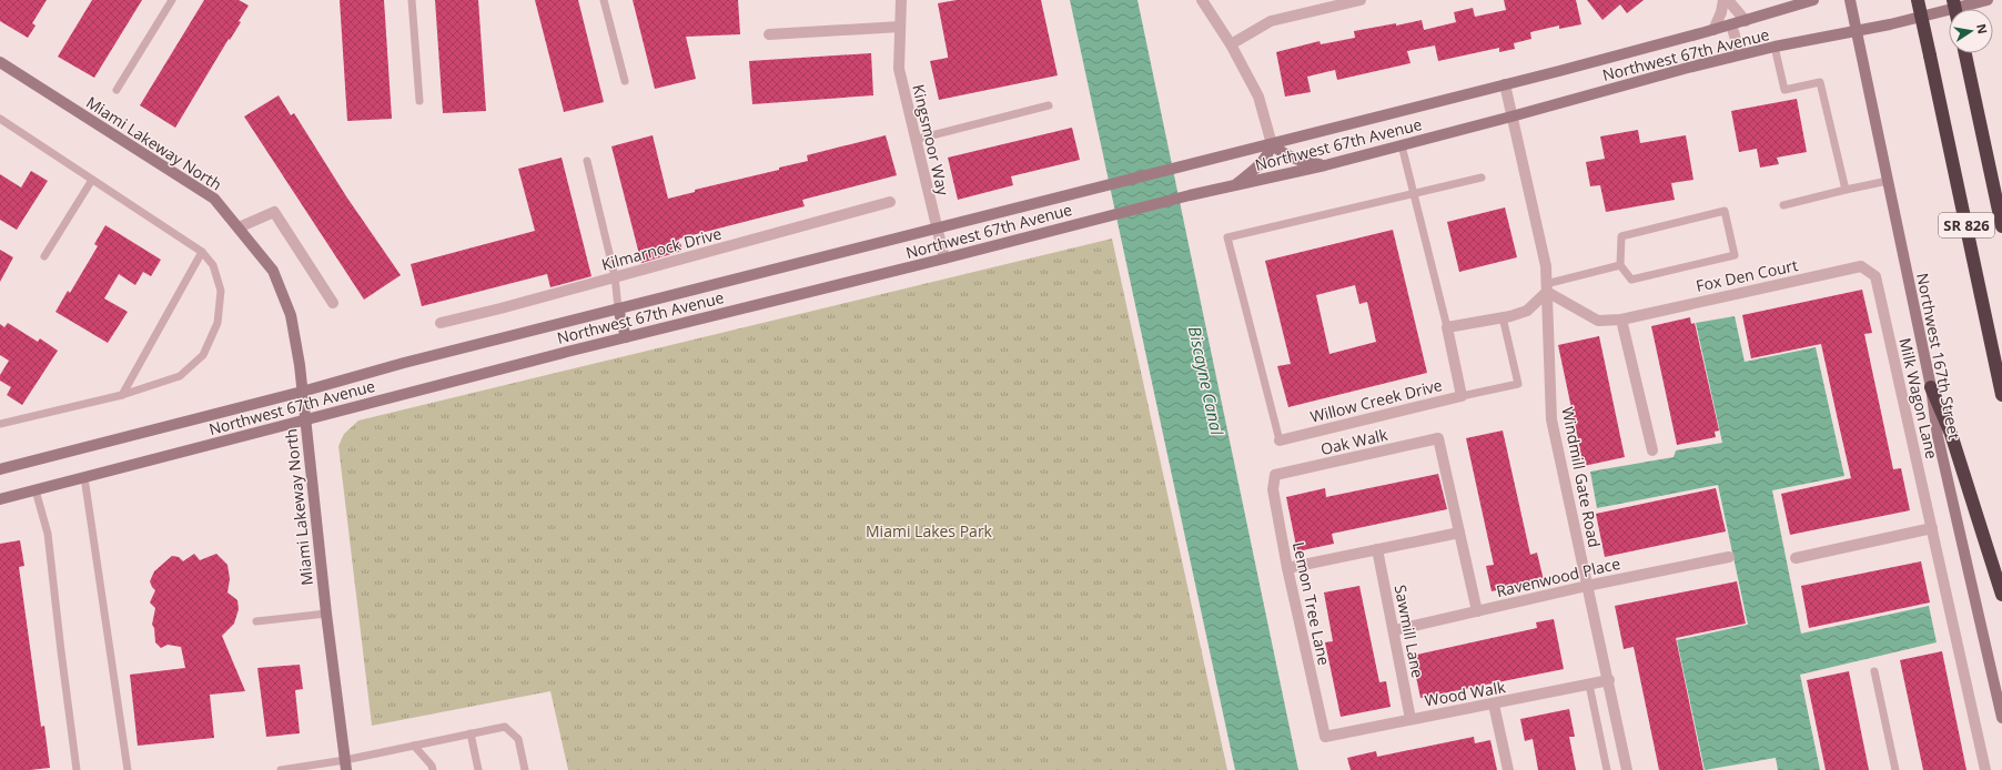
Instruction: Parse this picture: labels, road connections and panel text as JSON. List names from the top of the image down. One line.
{"streets":{"highway":["SR 826"],"main road":["Northwest 67th Avenue","Miami Lakeway North","Northwest 167th Street"],"street":["Kingsmoor Way","Kilmarnock Drive","Fox Den Court","Milk Wagon Lane","Willow Creek Drive","Oak Walk","Windmill Gate Road","Ravenwood Place","Lemon Tree Lane","Sawmill Lane","Wood Walk"]},"crossings":[["Northwest 67th Avenue","Kingsmoor Way"],["Northwest 67th Avenue","Miami Lakeway North"],["Northwest 67th Avenue","Northwest 167th Street"],["Northwest 67th Avenue","Windmill Gate Road"],["Fox Den Court","Milk Wagon Lane"],["Fox Den Court","Windmill Gate Road"],["Oak Walk","Lemon Tree Lane"],["Windmill Gate Road","Ravenwood Place"],["Windmill Gate Road","Wood Walk"],["Ravenwood Place","Sawmill Lane"],["Lemon Tree Lane","Wood Walk"],["Sawmill Lane","Wood Walk"]],"water":["Biscayne Canal"],"parks":["Miami Lakes Park"],"north":"right"}
